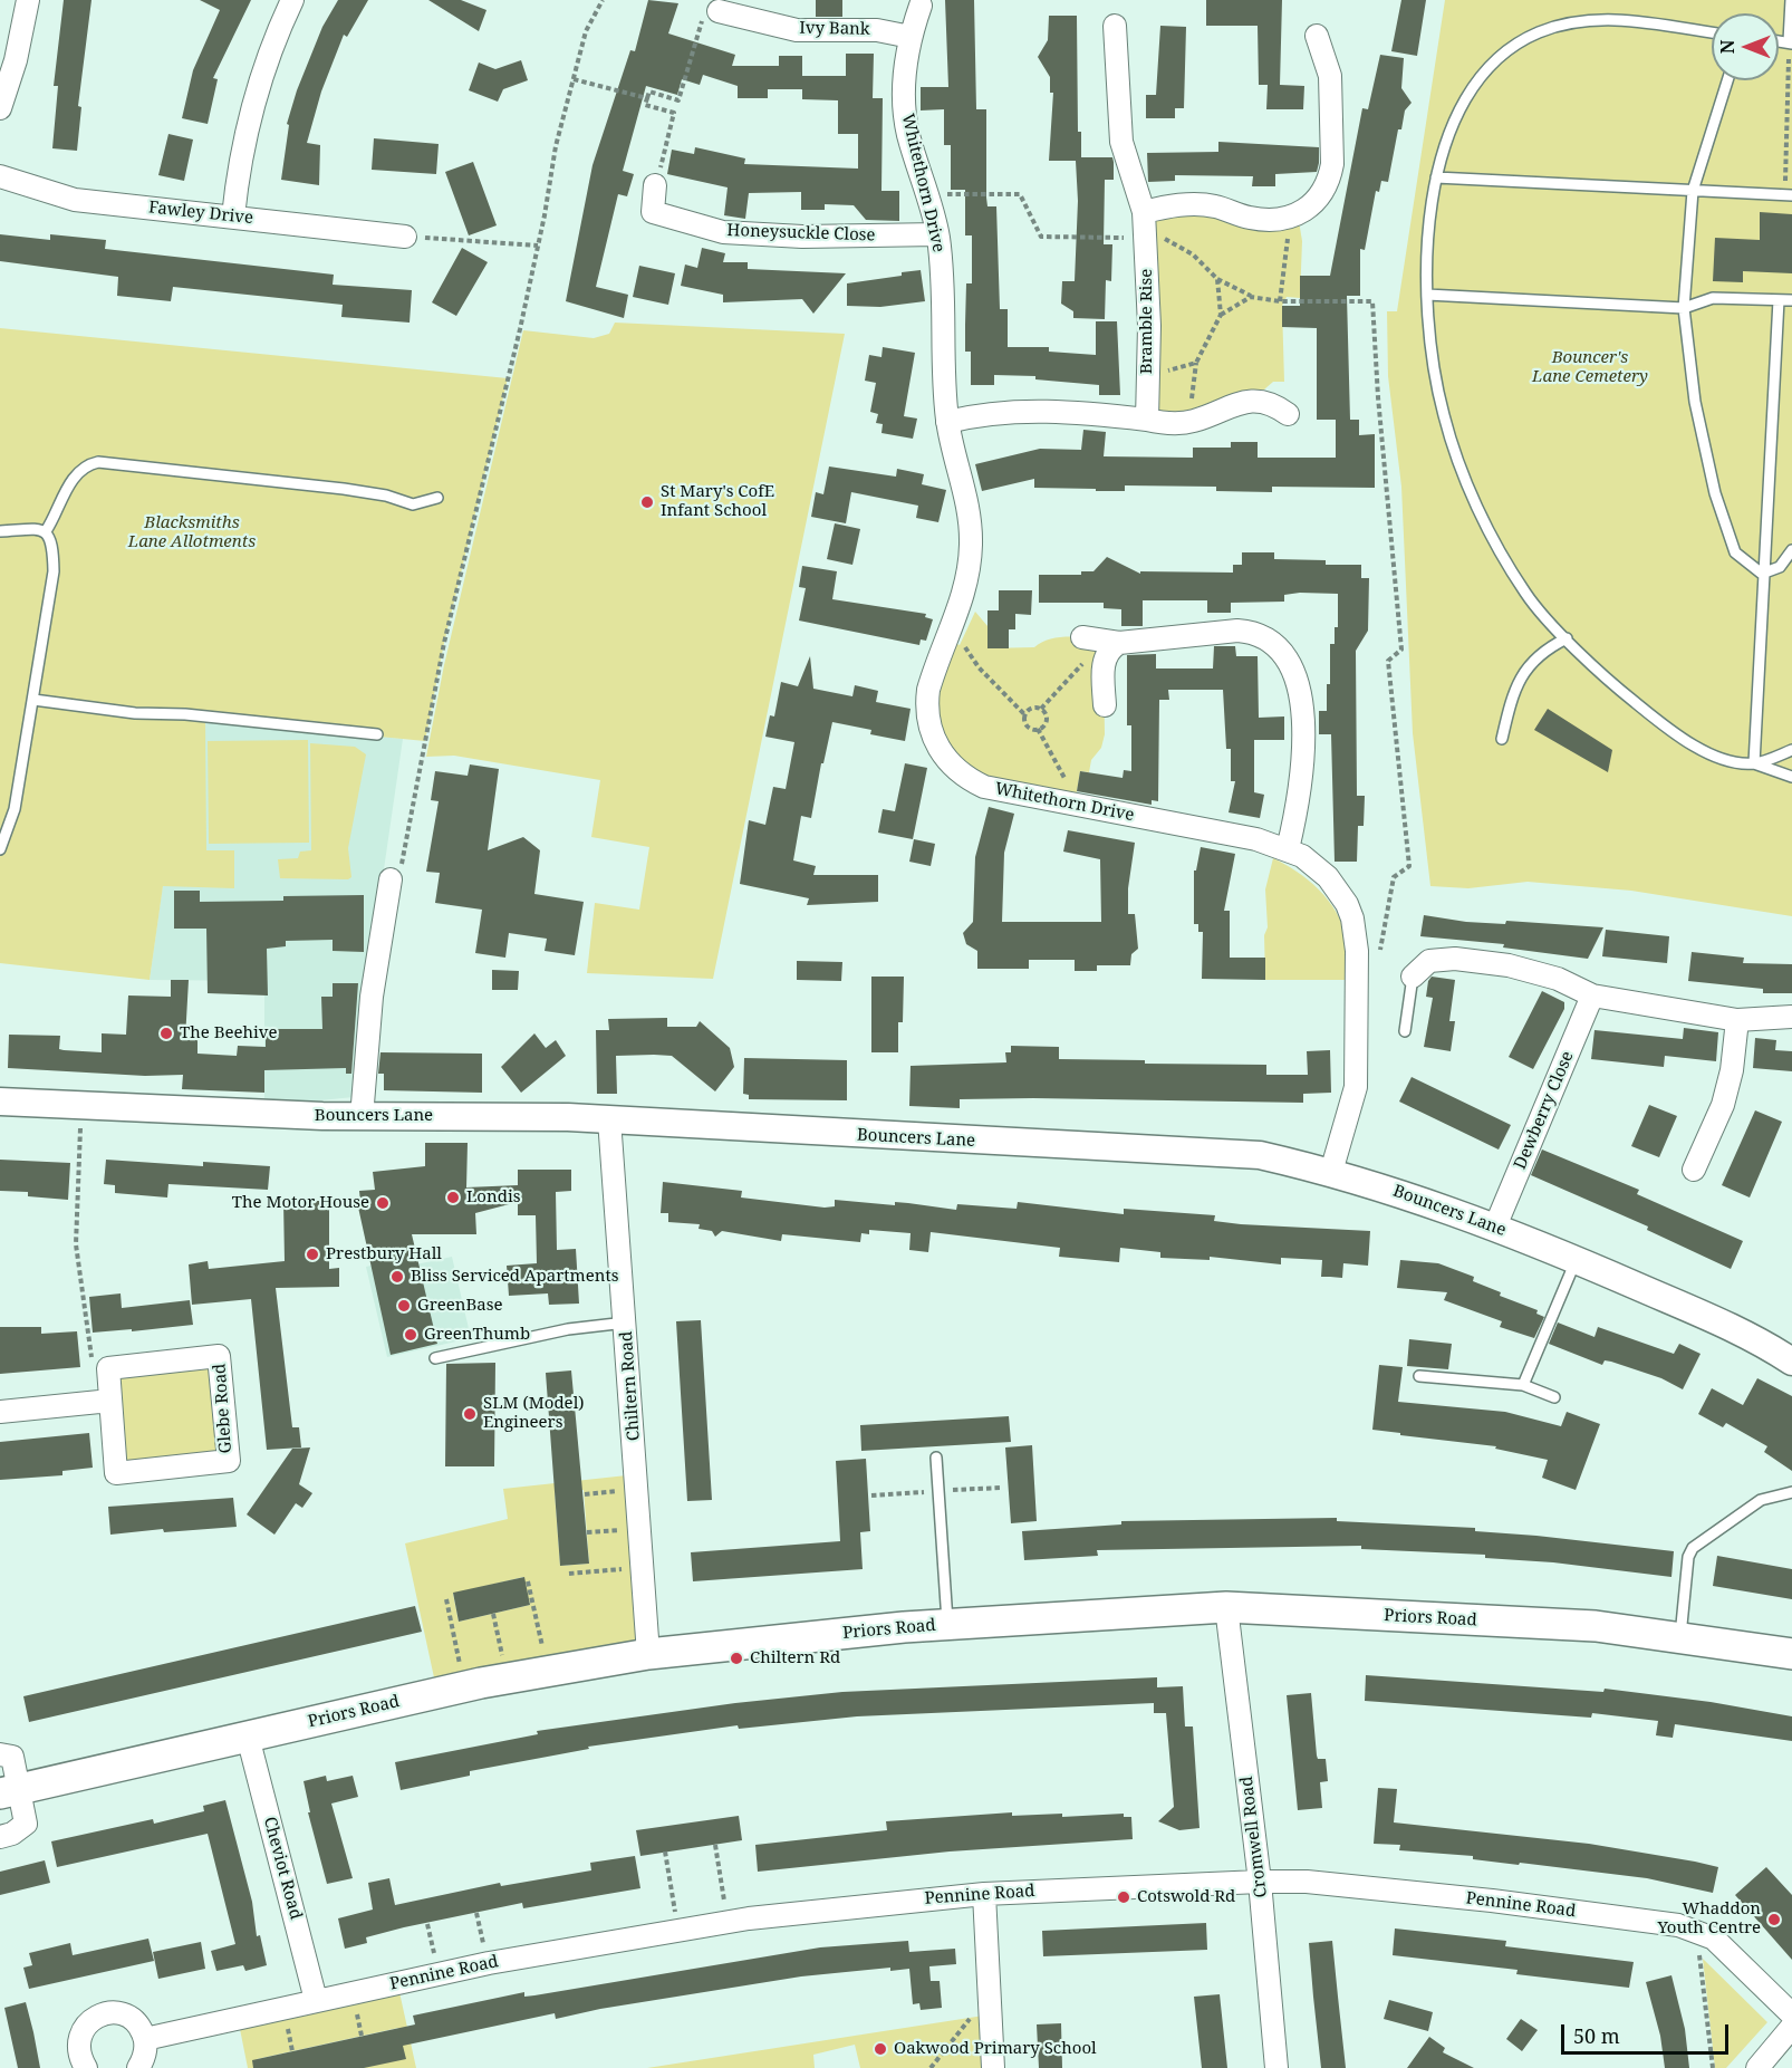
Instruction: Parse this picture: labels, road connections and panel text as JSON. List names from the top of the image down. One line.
{"streets":{"main road":["Priors Road"],"street":["Ivy Bank","Whitethorn Drive","Fawley Drive","Honeysuckle Close","Bramble Rise","Dewberry Close","Bouncers Lane","Chiltern Road","Glebe Road","Cromwell Road","Cheviot Road","Pennine Road"]},"crossings":[["Ivy Bank","Whitethorn Drive"],["Whitethorn Drive","Honeysuckle Close"],["Whitethorn Drive","Bouncers Lane"],["Dewberry Close","Bouncers Lane"],["Bouncers Lane","Chiltern Road"],["Chiltern Road","Priors Road"],["Priors Road","Cromwell Road"],["Priors Road","Cheviot Road"],["Cromwell Road","Pennine Road"],["Cheviot Road","Pennine Road"]],"parks":["Bouncer's Lane Cemetery","Blacksmiths Lane Allotments"],"places":["St Mary's CofE Infant School","The Beehive","Londis","The Motor House","Prestbury Hall","Bliss Serviced Apartments","GreenBase","GreenThumb","SLM (Model) Engineers","Chiltern Rd","Cotswold Rd","Whaddon Youth Centre","Oakwood Primary School"],"scale_bar":"50 m","north":"left"}
